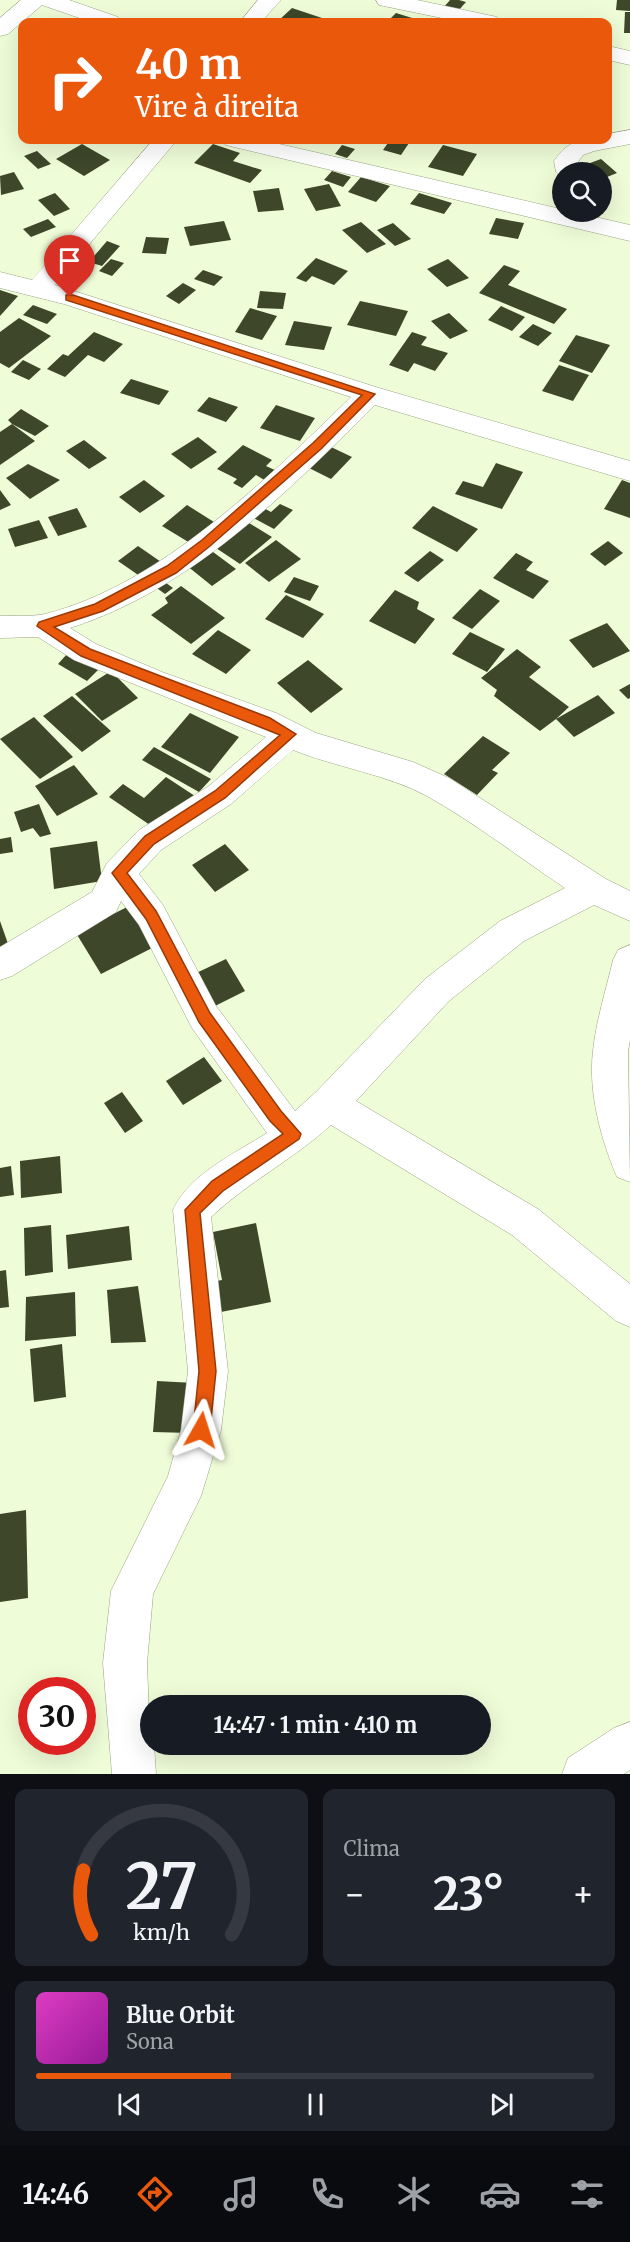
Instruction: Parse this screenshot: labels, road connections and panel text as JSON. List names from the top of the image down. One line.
{"page":{"turn":["40 m","Vire à direita"],"limit":"30","trip":"14:47 · 1 min · 410 m","tile":"Clima","heat":["−","23°","+"],"song":["Blue Orbit","Sona"],"tabs":"14:46","gauge":["27","km/h"]}}
